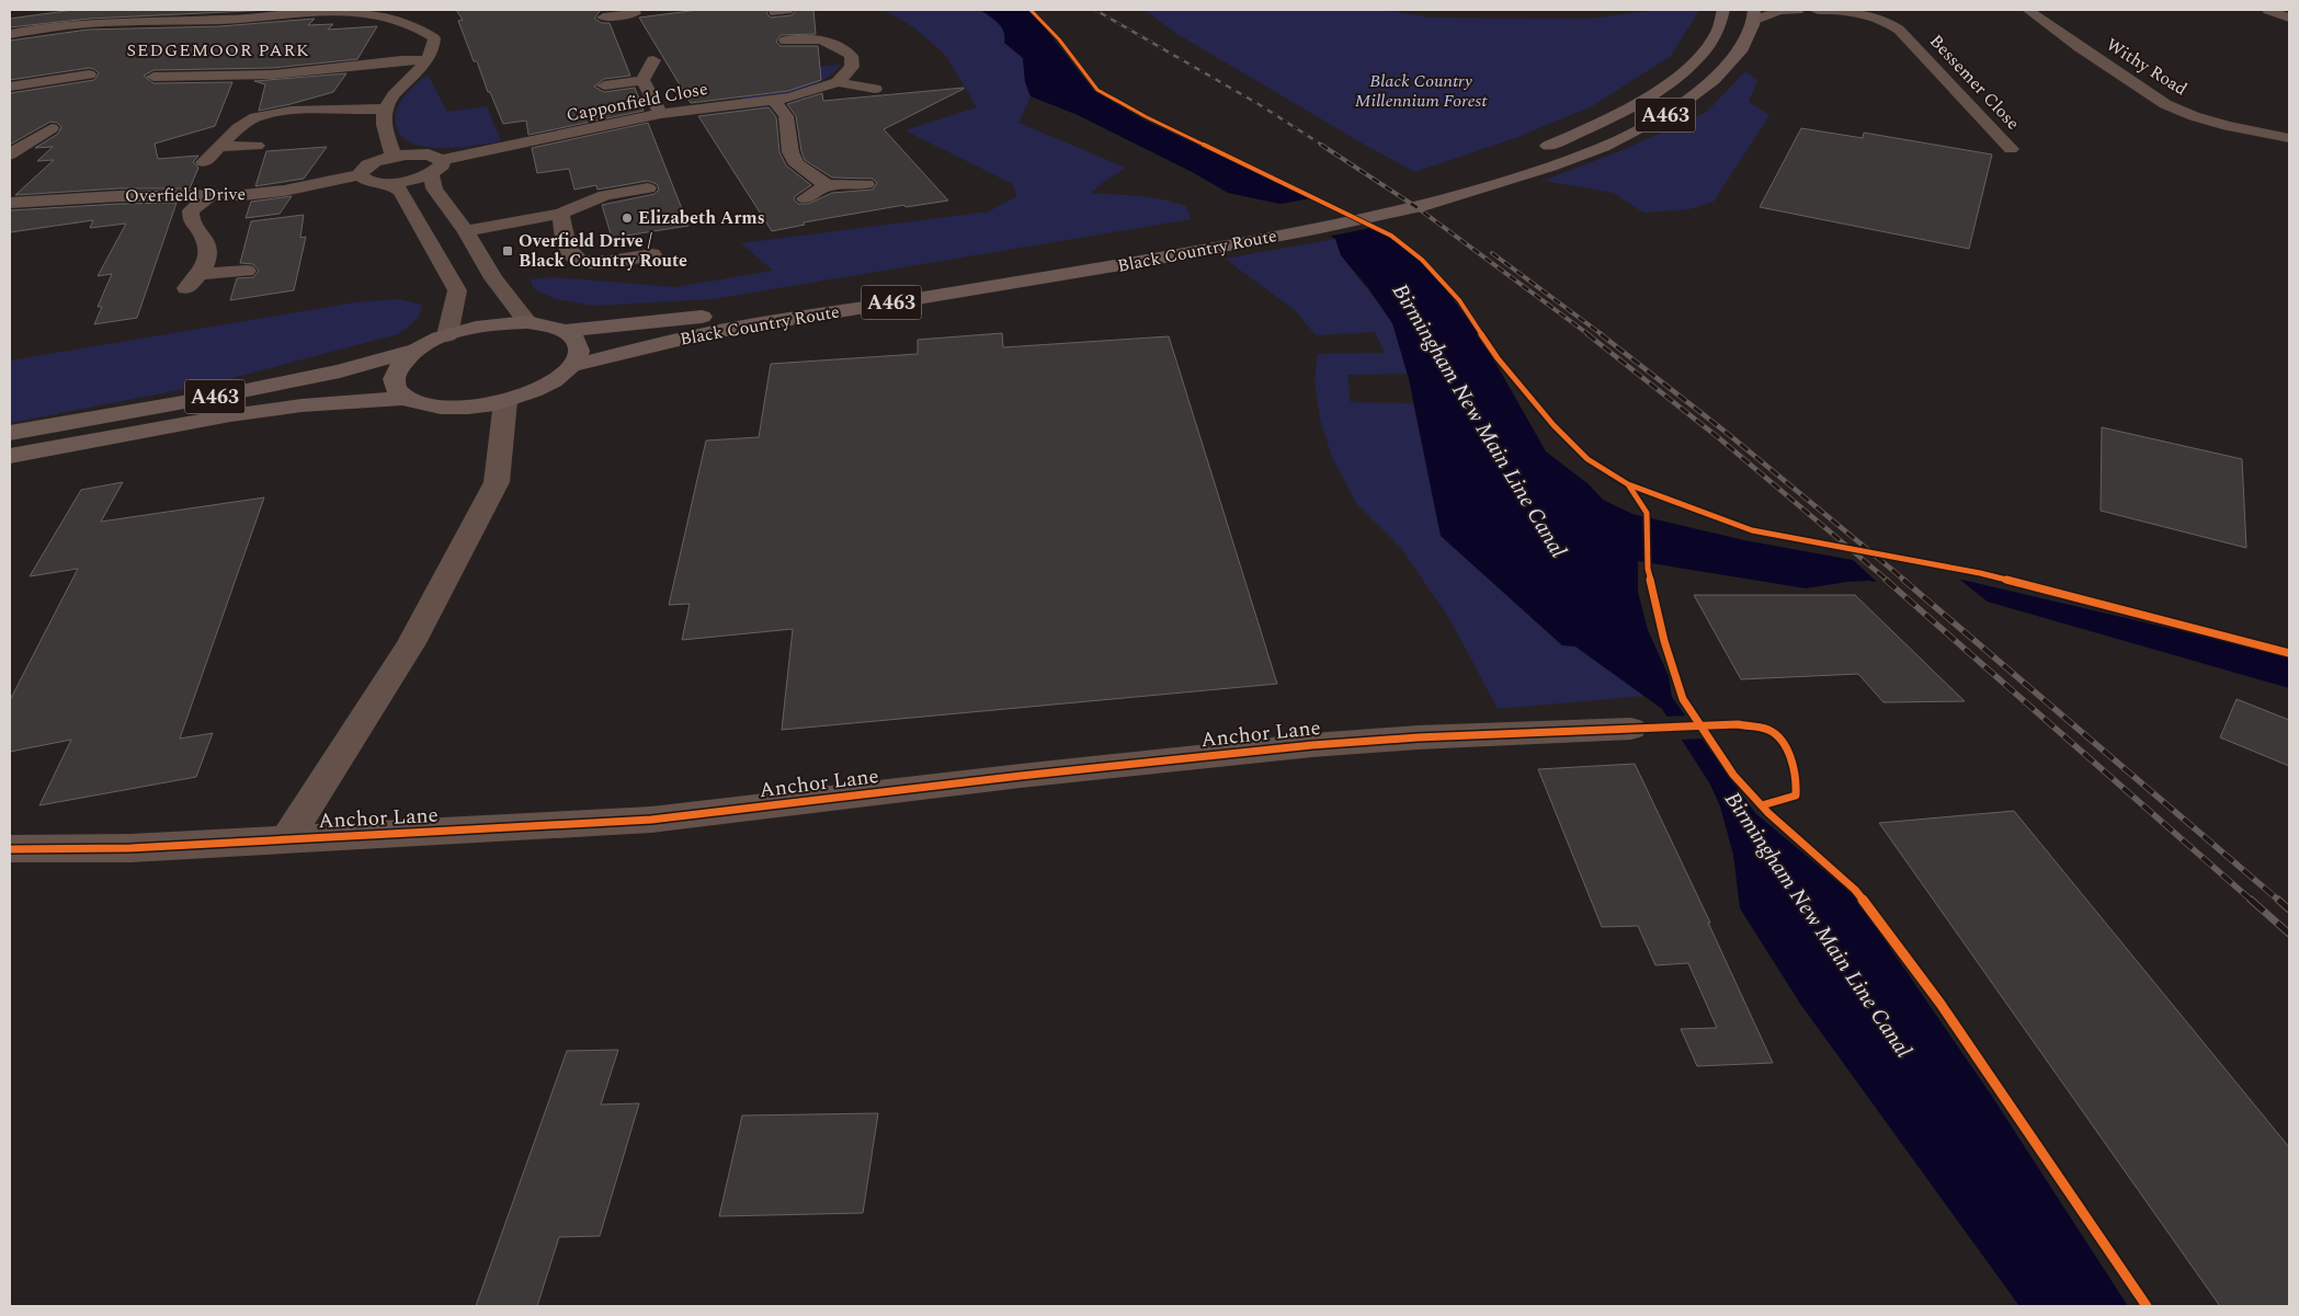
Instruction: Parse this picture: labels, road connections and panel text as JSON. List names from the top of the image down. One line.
{"streets":{"highway":["A463","Black Country Route"],"street":["Withy Road","Bessemer Close","Capponfield Close","Overfield Drive","Anchor Lane"]},"districts":["SEDGEMOOR PARK"],"water":["Birmingham New Main Line Canal"],"parks":["Black Country Millennium Forest"],"places":{"other":["Elizabeth Arms"],"transit":["Overfield Drive / Black Country Route"]}}
